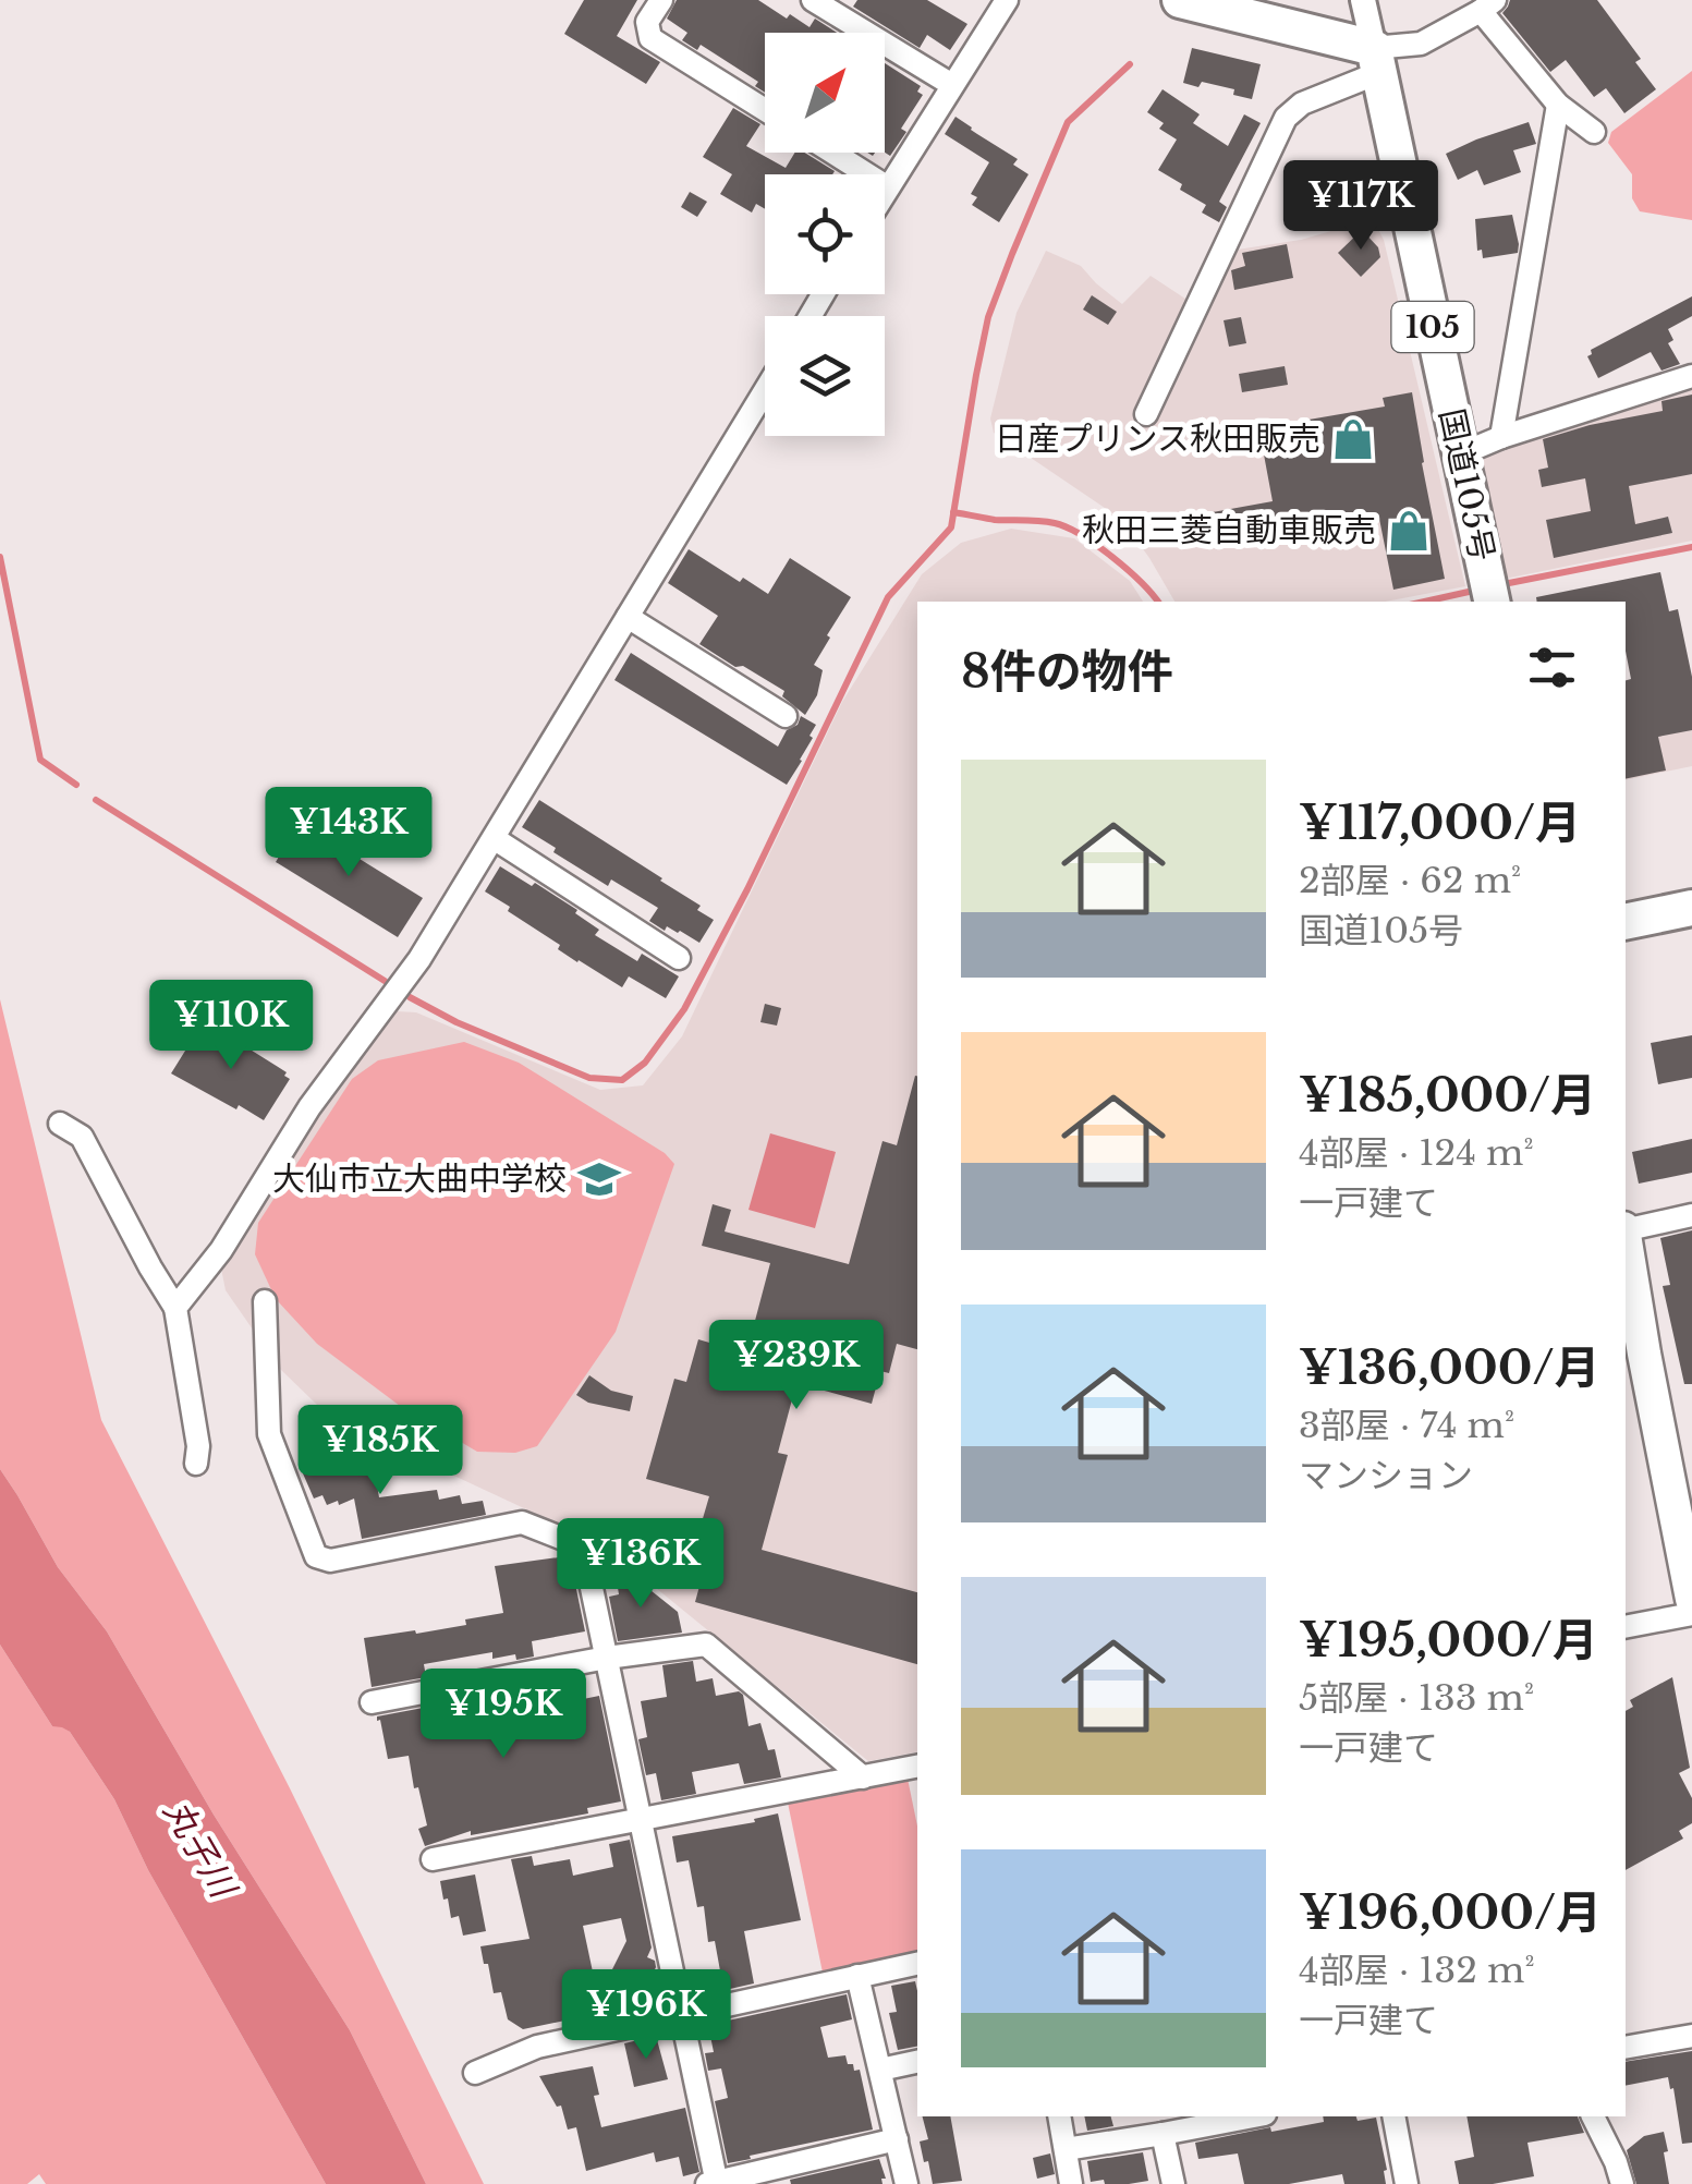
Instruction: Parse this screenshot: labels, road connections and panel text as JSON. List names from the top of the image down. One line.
{"streets":{"highway":["105","国道105号"]},"water":["丸子川"],"places":{"shop":["日産プリンス秋田販売","秋田三菱自動車販売"],"school or university":["大仙市立大曲中学校"]},"north":"top right","page":{"price":["¥117K","¥143K","¥110K","¥239K","¥185K","¥136K","¥195K","¥196K"],"heading":"8件の物件","list":[{"name":"¥117,000/月","note":"2部屋 · 62 m² · 国道105号"},{"name":"¥185,000/月","note":"4部屋 · 124 m² · 一戸建て"},{"name":"¥136,000/月","note":"3部屋 · 74 m² · マンション"},{"name":"¥195,000/月","note":"5部屋 · 133 m² · 一戸建て"},{"name":"¥196,000/月","note":"4部屋 · 132 m² · 一戸建て"}]}}
